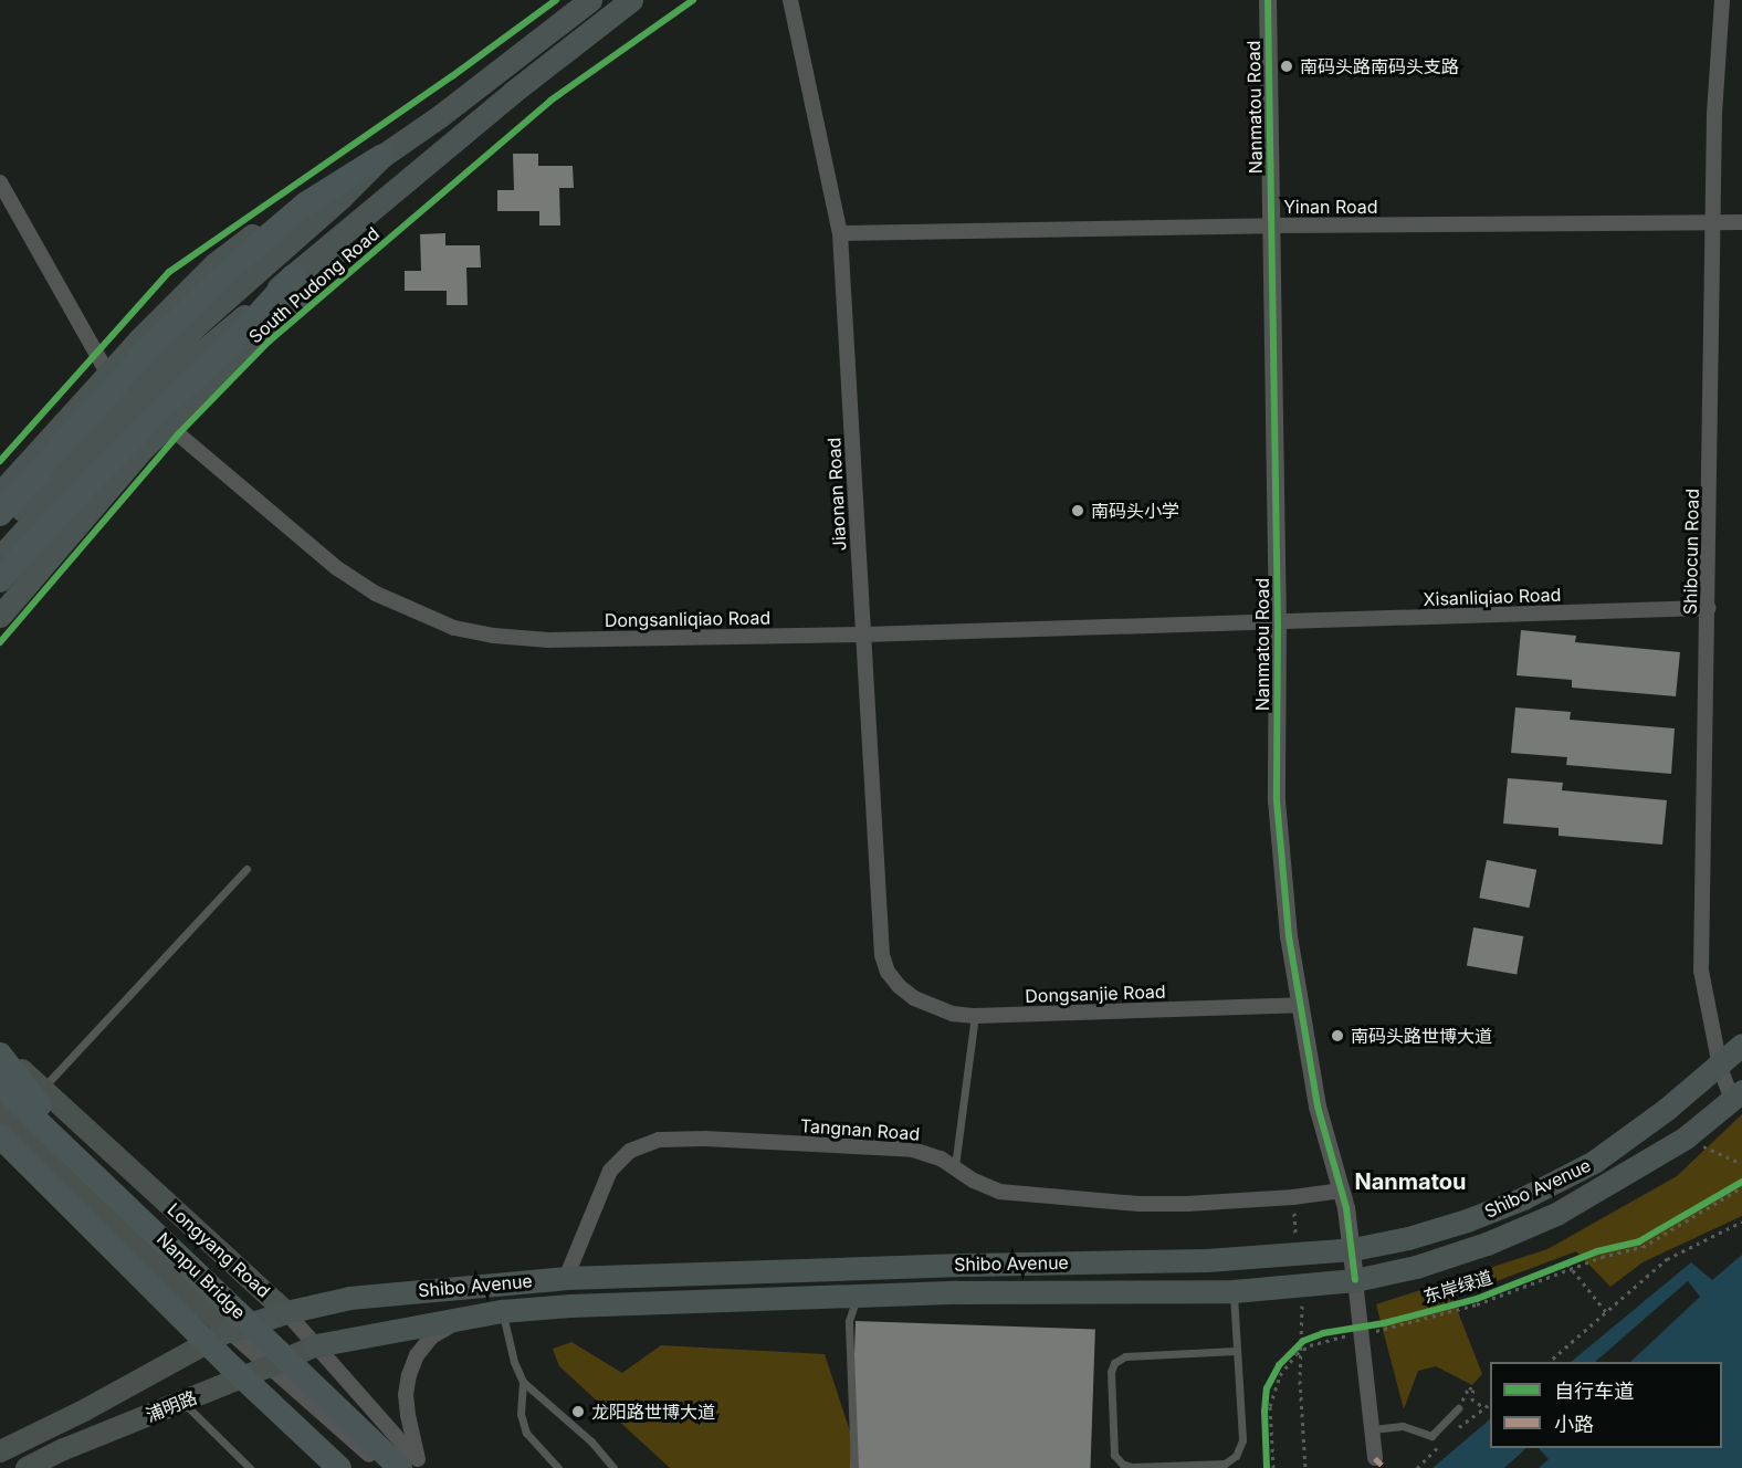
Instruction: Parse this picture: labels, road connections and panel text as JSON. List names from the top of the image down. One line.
{"streets":{"highway":["Nanpu Bridge"],"main road":["South Pudong Road","Shibo Avenue","Longyang Road","浦明路"],"street":["Nanmatou Road","Yinan Road","Jiaonan Road","Shibocun Road","Xisanliqiao Road","Dongsanliqiao Road","Dongsanjie Road","Tangnan Road"],"cycle path":["东岸绿道"]},"crossings":[["Nanmatou Road","Yinan Road"],["Nanmatou Road","Xisanliqiao Road"],["Nanmatou Road","Dongsanliqiao Road"],["Nanmatou Road","Dongsanjie Road"],["Nanmatou Road","Tangnan Road"],["Nanmatou Road","Shibo Avenue"],["Yinan Road","Jiaonan Road"],["Yinan Road","Shibocun Road"],["South Pudong Road","Dongsanliqiao Road"],["Jiaonan Road","Dongsanliqiao Road"],["Jiaonan Road","Dongsanjie Road"],["Shibocun Road","Xisanliqiao Road"],["Shibocun Road","Shibo Avenue"],["Xisanliqiao Road","Dongsanliqiao Road"],["Tangnan Road","Shibo Avenue"],["Shibo Avenue","Longyang Road"],["Shibo Avenue","浦明路"],["Longyang Road","Nanpu Bridge"],["Longyang Road","浦明路"]],"districts":["Nanmatou"],"places":["南码头路南码头支路","南码头小学","南码头路世博大道","龙阳路世博大道"],"legend":["自行车道","小路"]}
